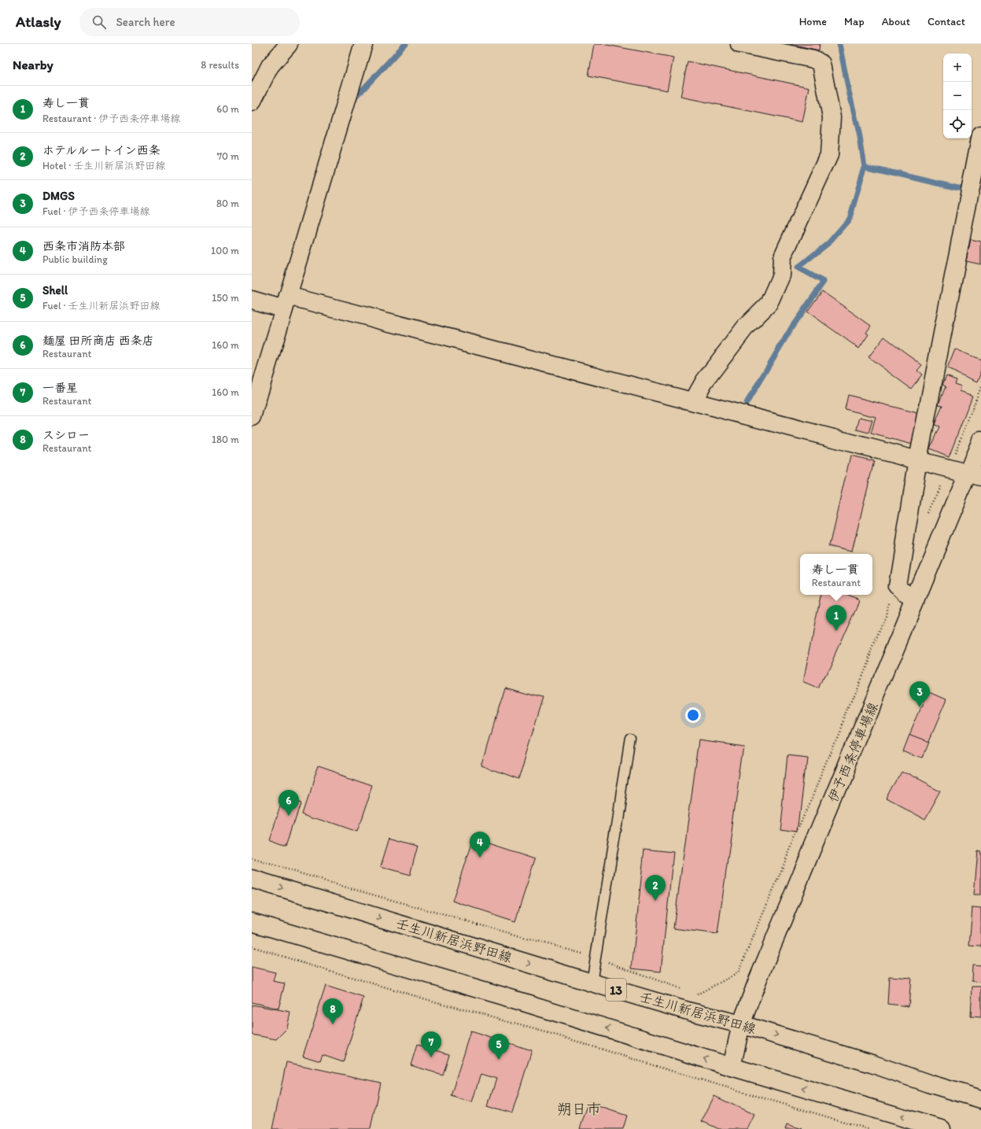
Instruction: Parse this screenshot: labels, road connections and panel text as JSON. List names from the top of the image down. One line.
{"streets":{"main road":["伊予西条停車場線","壬生川新居浜野田線","13"]},"crossings":[["伊予西条停車場線","壬生川新居浜野田線"]],"districts":["朔日市"],"page":{"header":"Atlasly","search":"Search here","nav":["Home","Map","About","Contact"],"heading":["Nearby","8 results"],"map_buttons":["+","−"],"list":[{"mark":"1","name":"寿し一貫","note":"Restaurant · 伊予西条停車場線","value":"60 m"},{"mark":"2","name":"ホテルルートイン西条","note":"Hotel · 壬生川新居浜野田線","value":"70 m"},{"mark":"3","name":"DMGS","note":"Fuel · 伊予西条停車場線","value":"80 m"},{"mark":"4","name":"西条市消防本部","note":"Public building","value":"100 m"},{"mark":"5","name":"Shell","note":"Fuel · 壬生川新居浜野田線","value":"150 m"},{"mark":"6","name":"麺屋 田所商店 西条店","note":"Restaurant","value":"160 m"},{"mark":"7","name":"一番星","note":"Restaurant","value":"160 m"},{"mark":"8","name":"スシロー","note":"Restaurant","value":"180 m"}],"popup":["寿し一貫","Restaurant"],"pins":["1","3","6","4","2","8","7","5"]}}
